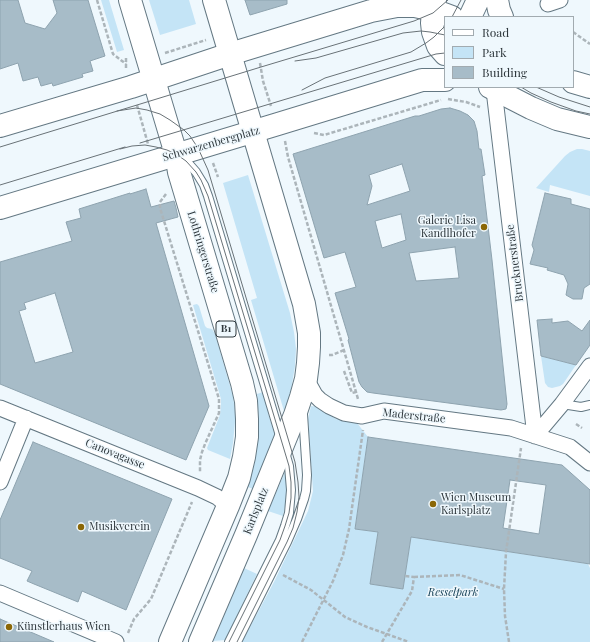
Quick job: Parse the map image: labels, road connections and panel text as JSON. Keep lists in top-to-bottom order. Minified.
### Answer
{"streets":{"main road":["Schwarzenbergplatz","Lothringerstraße","B1","Karlsplatz"],"street":["Brucknerstraße","Maderstraße","Canovagasse"]},"crossings":[["Schwarzenbergplatz","Lothringerstraße"],["Lothringerstraße","B1"],["Lothringerstraße","Canovagasse"],["Brucknerstraße","Maderstraße"],["B1","Canovagasse"],["Maderstraße","Karlsplatz"]],"parks":["Resselpark"],"places":["Galerie Lisa Kandlhofer","Wien Museum Karlsplatz","Musikverein","Künstlerhaus Wien"],"legend":["Road","Park","Building"]}
